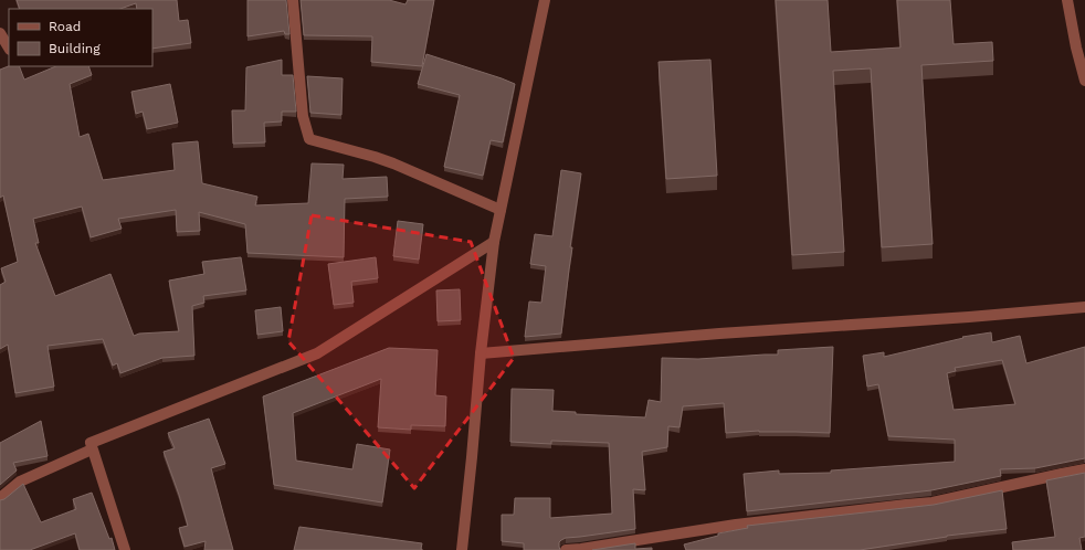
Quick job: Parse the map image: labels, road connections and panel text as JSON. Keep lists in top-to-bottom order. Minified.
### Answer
{"legend":["Road","Building"]}
